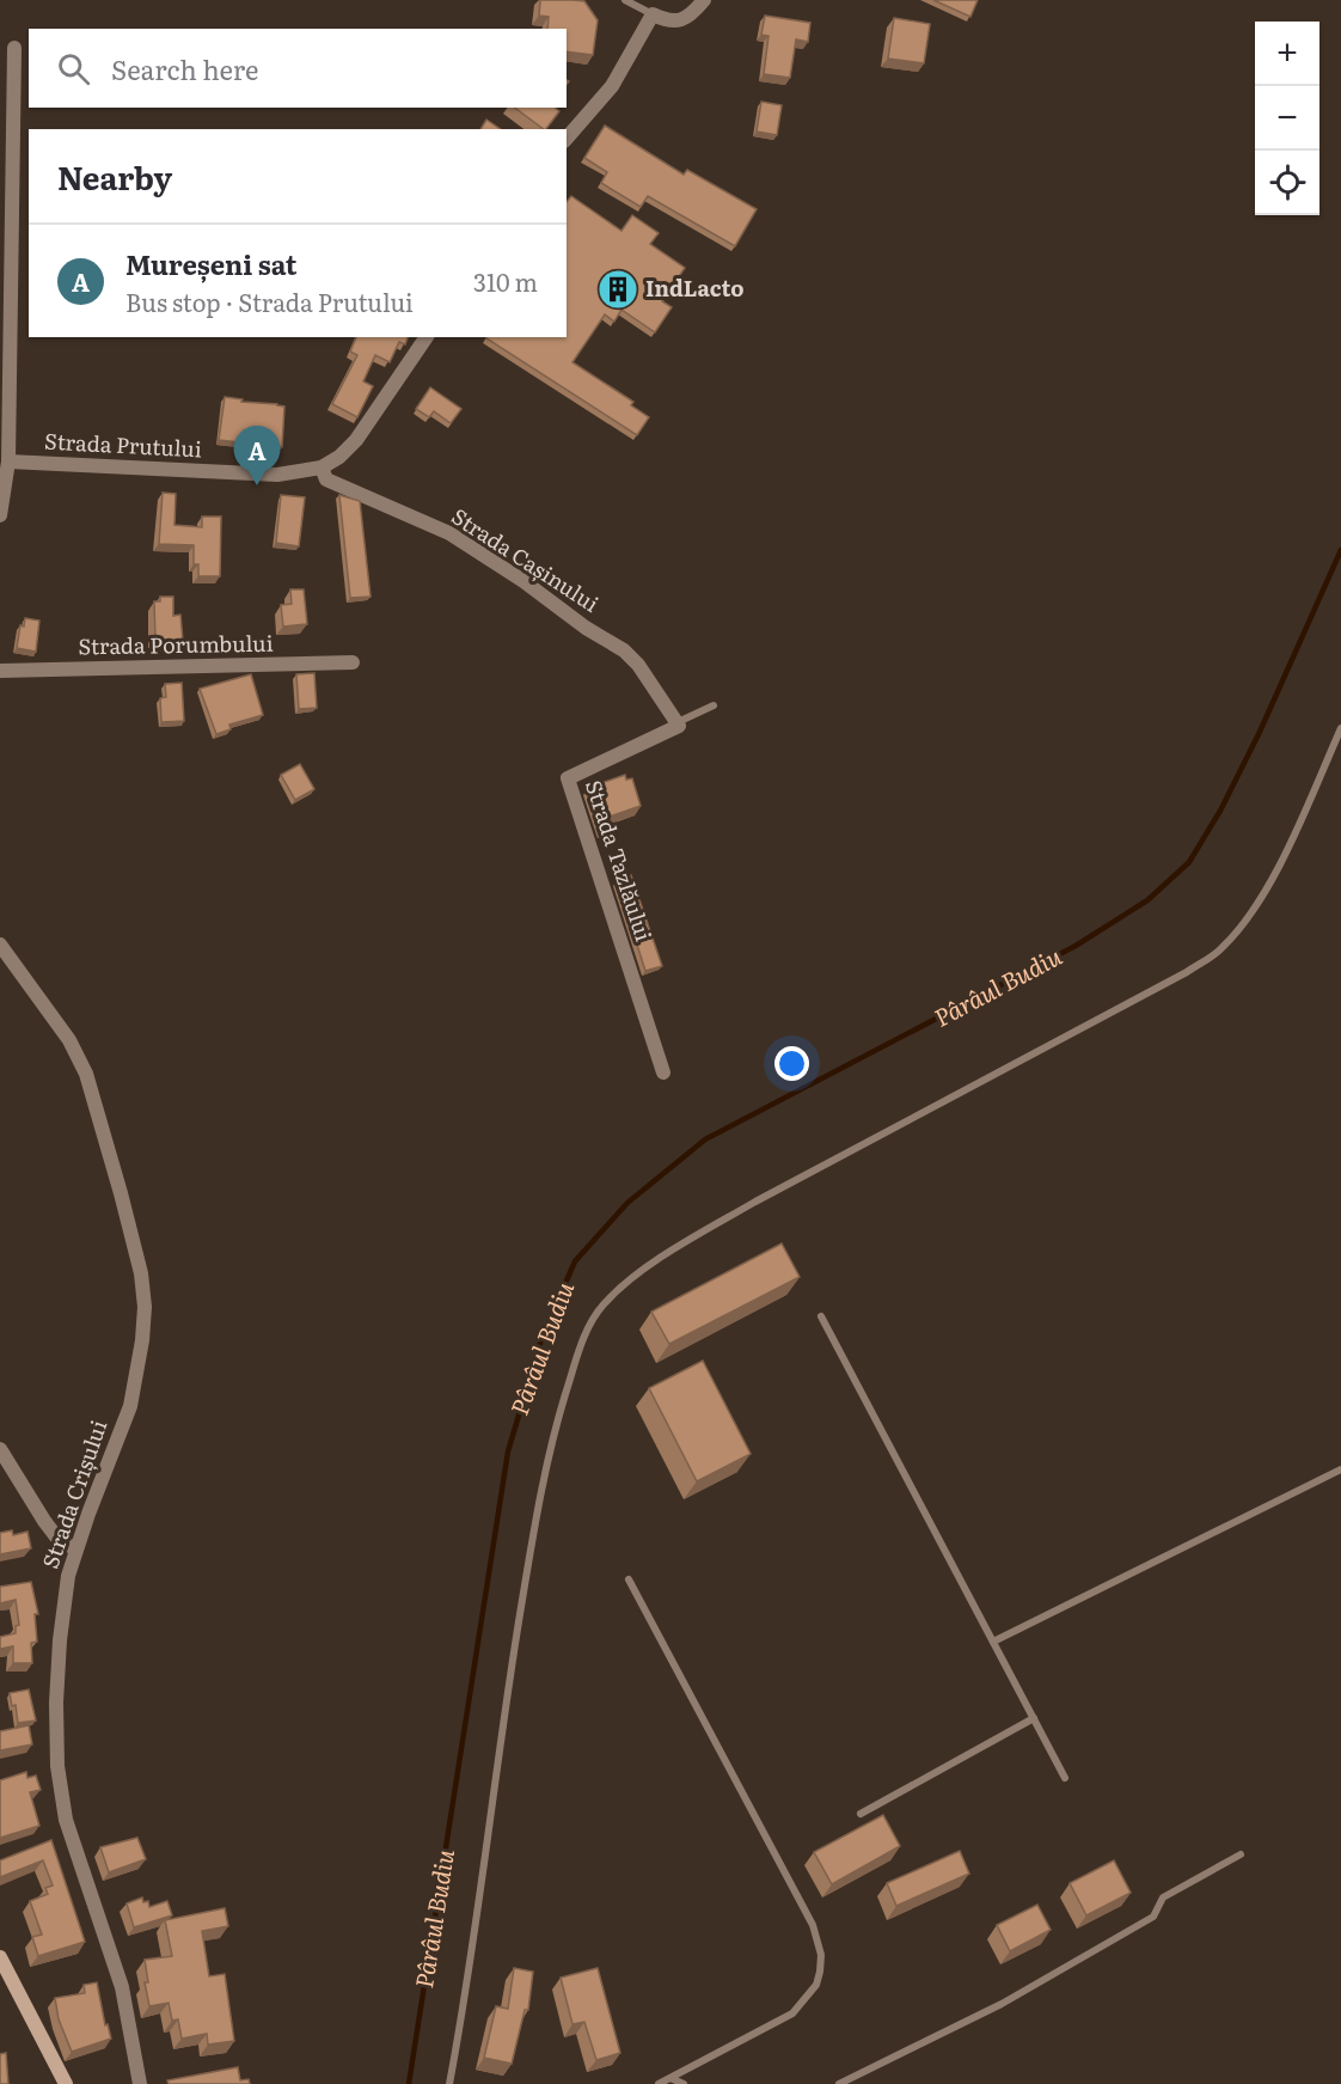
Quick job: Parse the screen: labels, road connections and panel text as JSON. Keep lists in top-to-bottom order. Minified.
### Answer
{"streets":{"street":["Strada Prutului","Strada Cașinului","Strada Porumbului","Strada Tazlăului","Strada Crișului"]},"crossings":[["Strada Prutului","Strada Cașinului"],["Strada Cașinului","Strada Tazlăului"]],"water":["Pârâul Budiu"],"places":{"building":["IndLacto"]},"page":{"map_buttons":["+","−"],"search":"Search here","heading":"Nearby","list":[{"mark":"A","name":"Mureșeni sat","note":"Bus stop · Strada Prutului","value":"310 m"}],"pins":"A"}}
